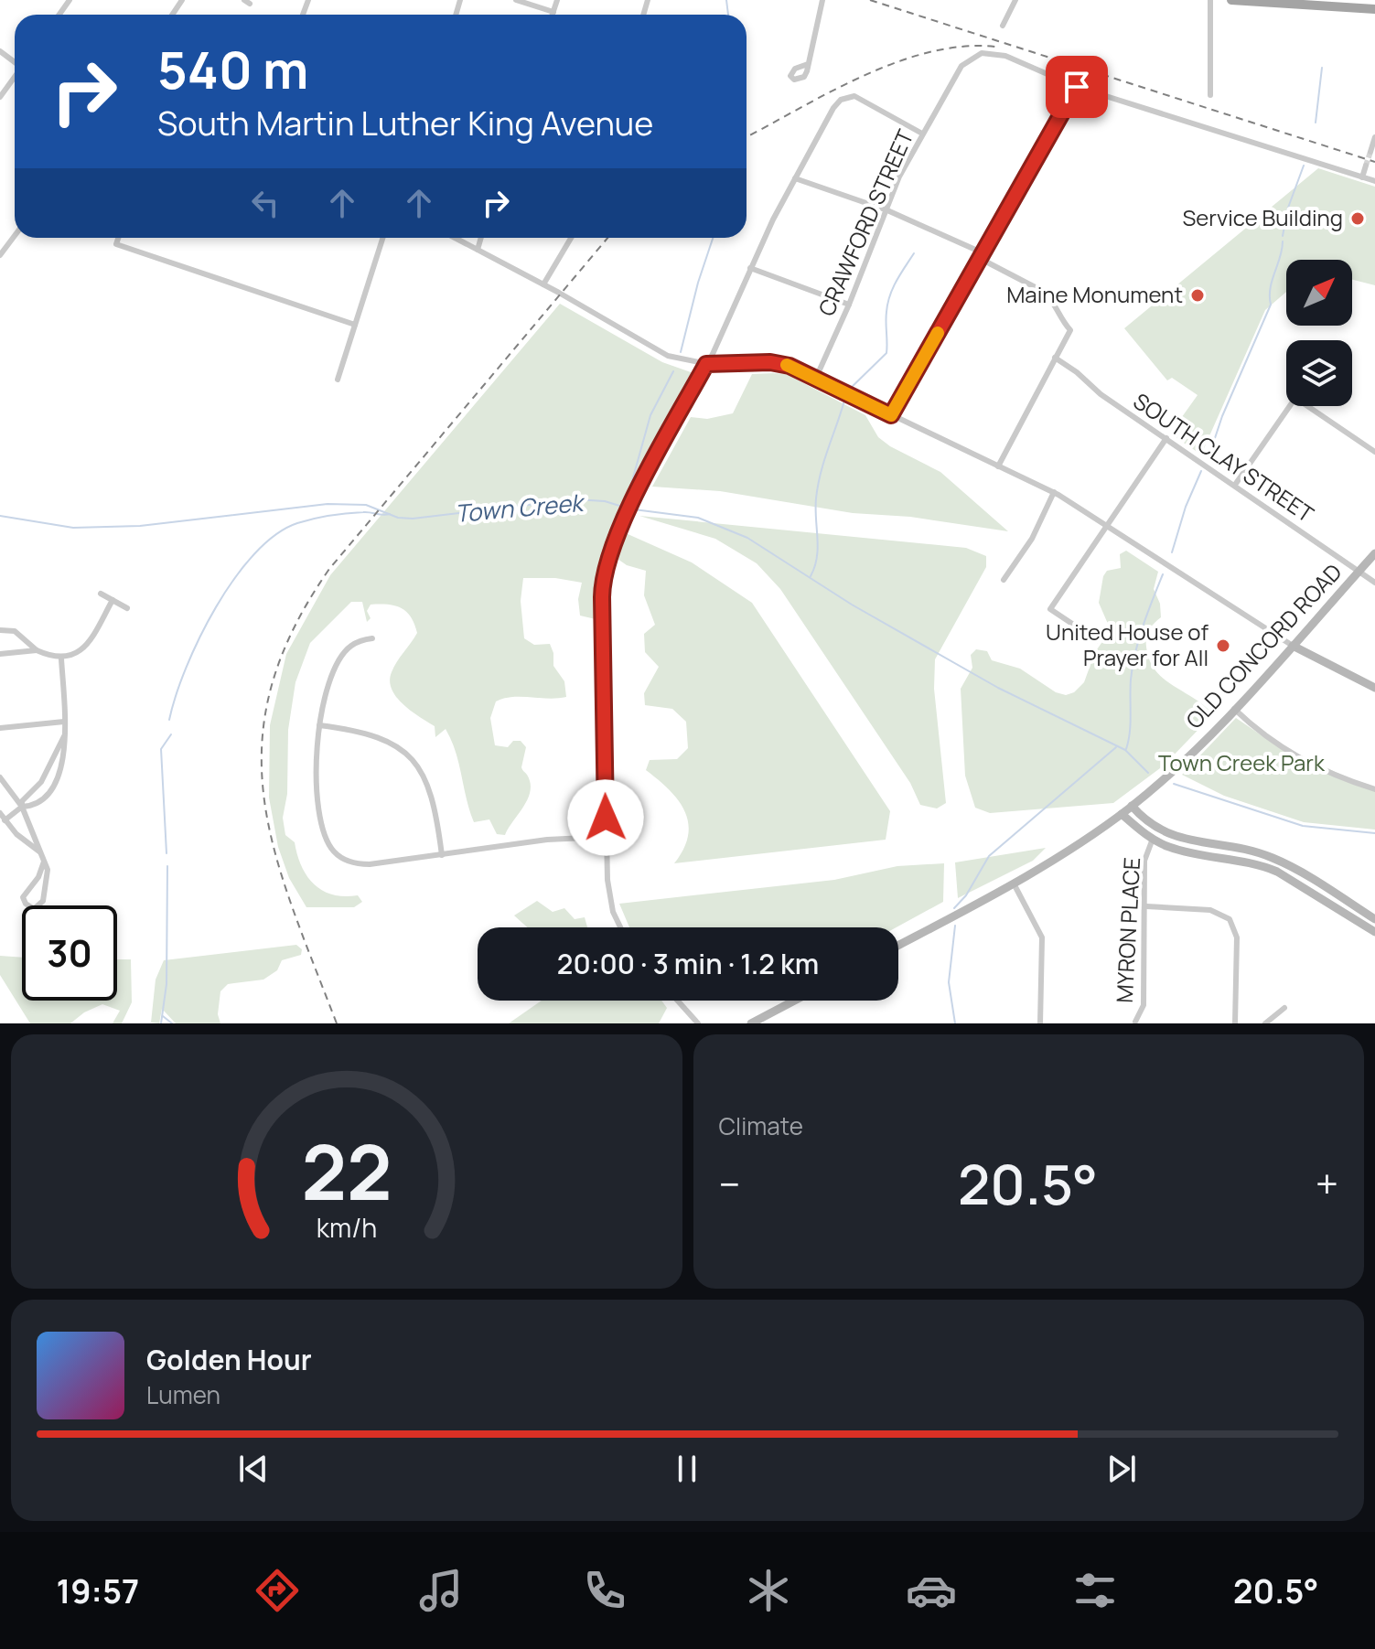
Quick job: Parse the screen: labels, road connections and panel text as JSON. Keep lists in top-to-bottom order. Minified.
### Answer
{"streets":{"street":["CRAWFORD STREET","SOUTH CLAY STREET","OLD CONCORD ROAD","MYRON PLACE"]},"crossings":[["SOUTH CLAY STREET","OLD CONCORD ROAD"]],"water":["Town Creek"],"parks":["Town Creek Park"],"places":["Service Building","Maine Monument","United House of Prayer for All"],"north":"top right","page":{"turn":["540 m","South Martin Luther King Avenue"],"limit":"30","trip":"20:00 · 3 min · 1.2 km","tile":"Climate","heat":["−","20.5°","+"],"song":["Golden Hour","Lumen"],"tabs":["19:57","20.5°"],"gauge":["22","km/h"]}}
